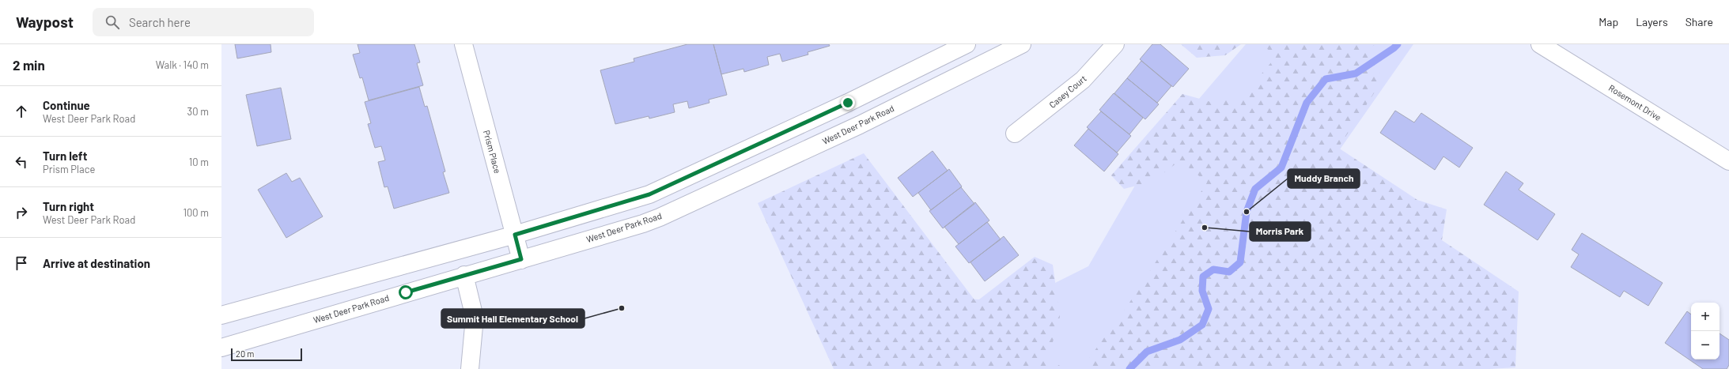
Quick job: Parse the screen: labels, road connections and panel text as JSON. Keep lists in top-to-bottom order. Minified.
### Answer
{"streets":{"street":["Casey Court","Rosemont Drive","West Deer Park Road","Prism Place"]},"crossings":[["West Deer Park Road","Prism Place"]],"places":["Muddy Branch","Morris Park","Summit Hall Elementary School"],"scale_bar":"20 m","page":{"header":"Waypost","search":"Search here","nav":["Map","Layers","Share"],"heading":["2 min","Walk · 140 m"],"list":[["Continue","West Deer Park Road","30 m"],["Turn left","Prism Place","10 m"],["Turn right","West Deer Park Road","100 m"],"Arrive at destination"],"map_buttons":["+","−"],"scale":"20 m"}}
